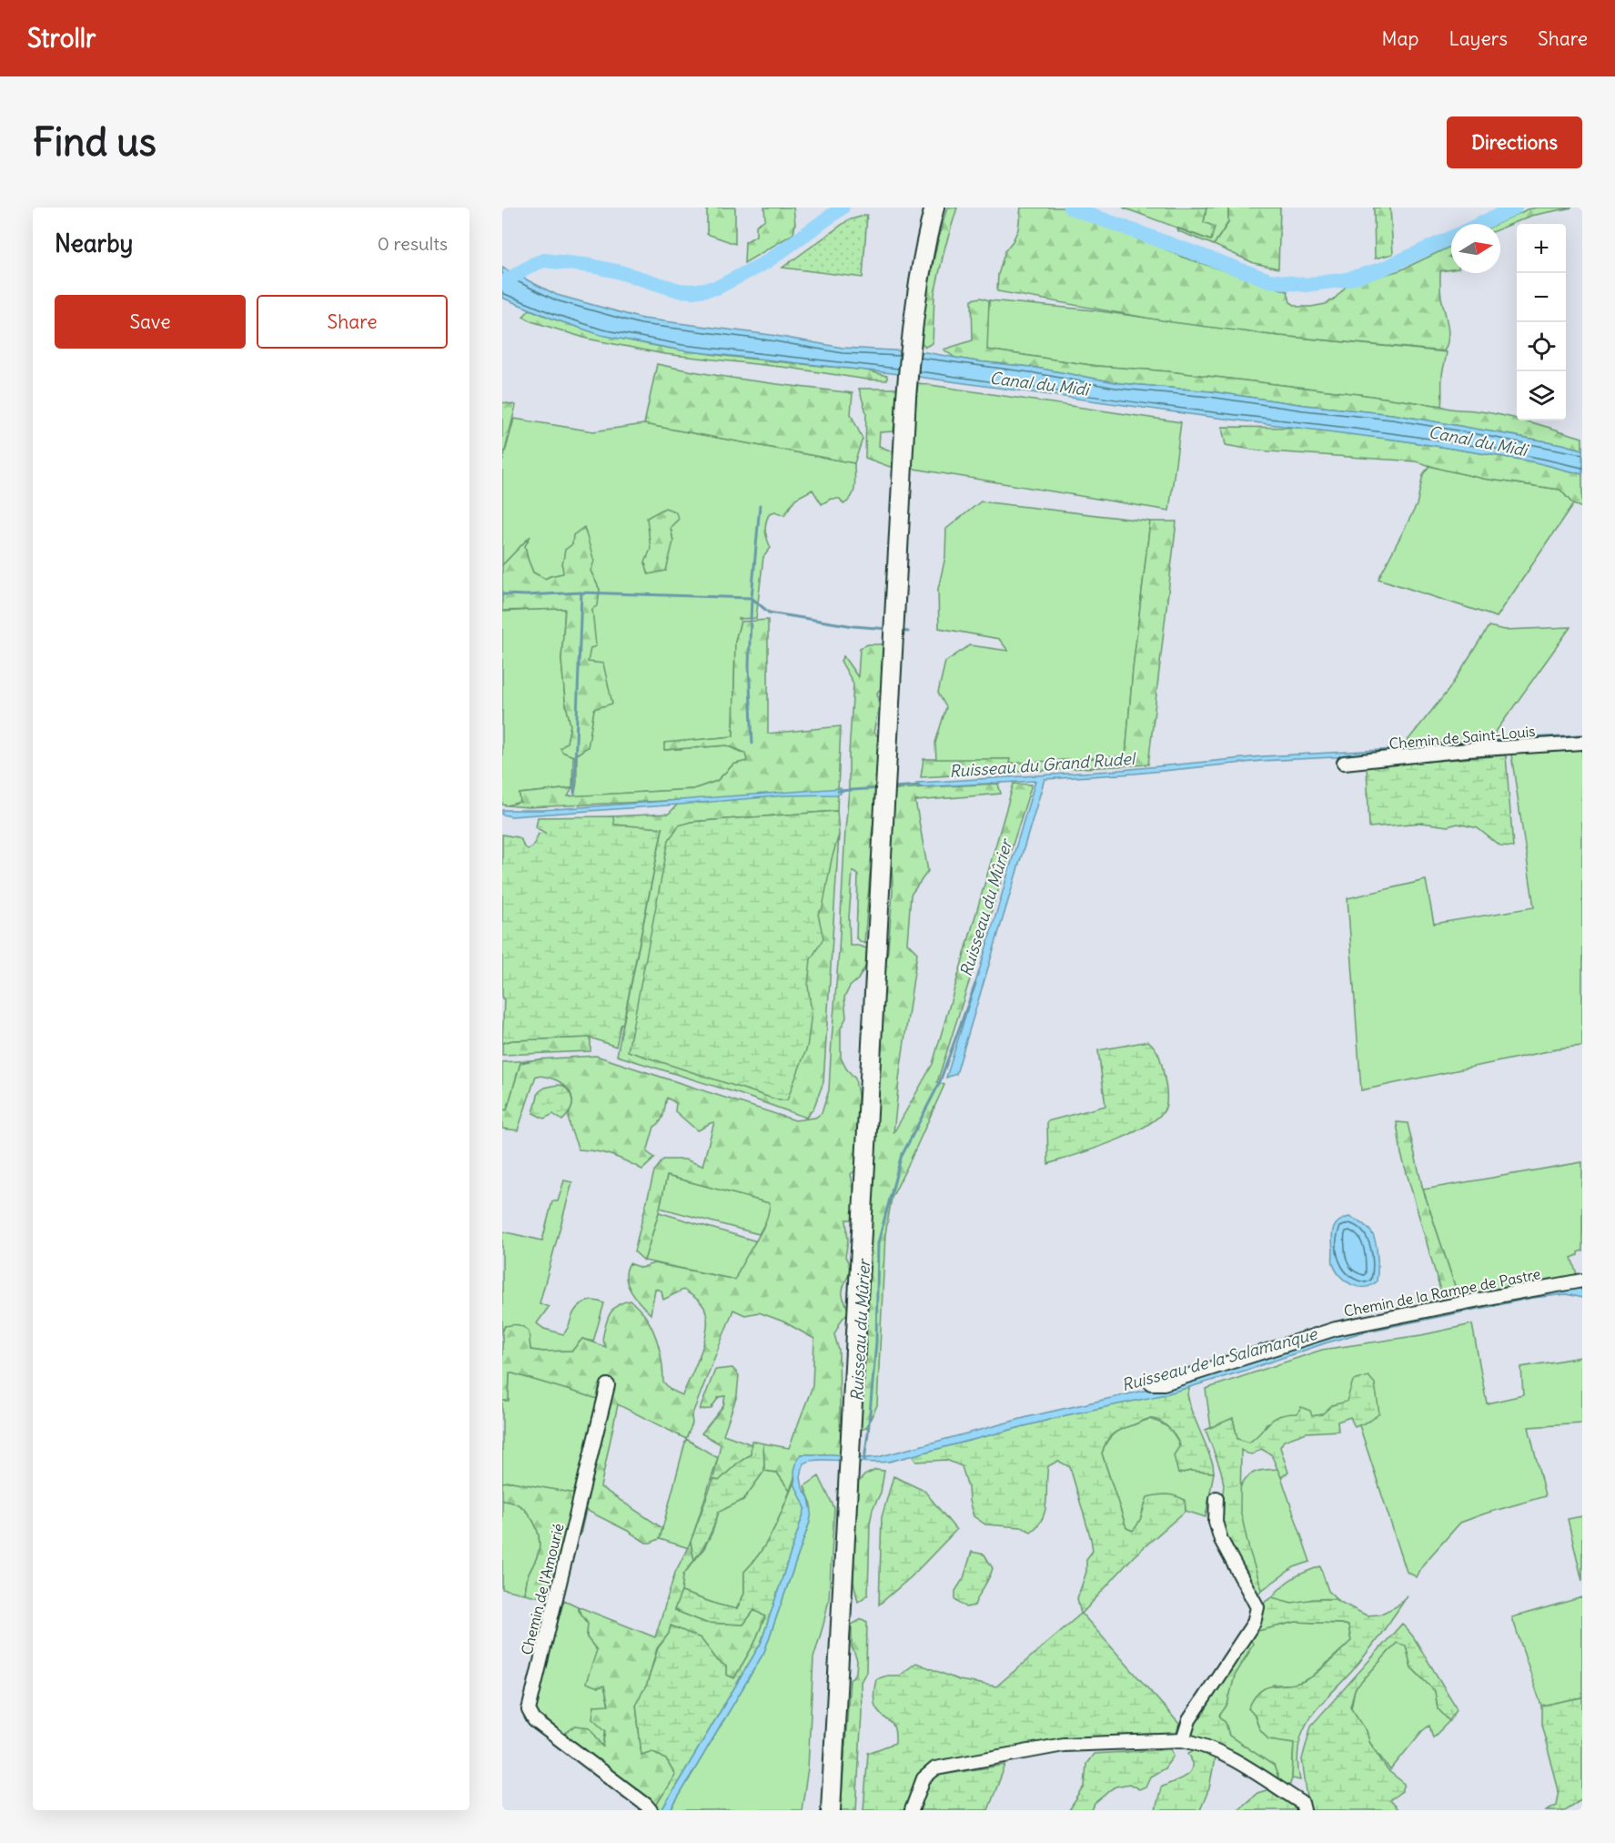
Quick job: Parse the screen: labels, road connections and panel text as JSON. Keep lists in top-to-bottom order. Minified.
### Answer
{"streets":{"street":["Chemin de Saint-Louis","Chemin de la Rampe de Pastre","Chemin de l'Amourié"]},"water":["Canal du Midi","Ruisseau du Grand Rudel","Ruisseau du Mûrier","Ruisseau de la Salamanque"],"north":"right","page":{"header":"Strollr","nav":["Map","Layers","Share"],"buttons":["Directions",["Save","Share"]],"title":"Find us","heading":["Nearby","0 results"],"map_buttons":["+","−"]}}
